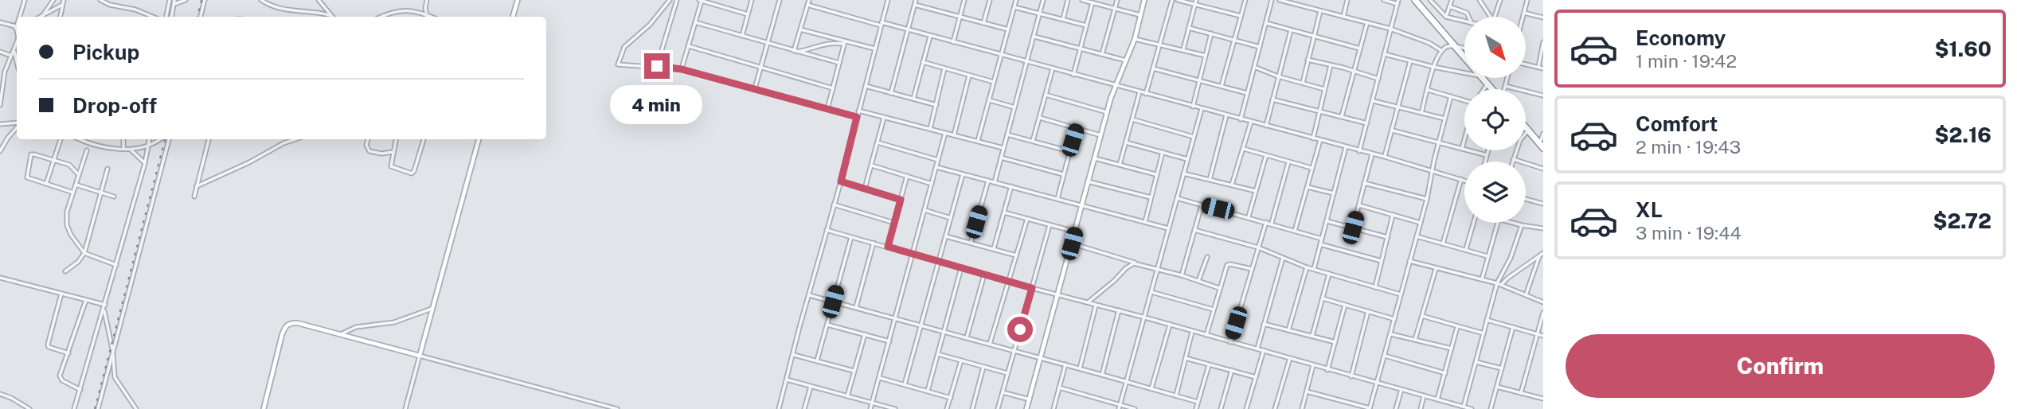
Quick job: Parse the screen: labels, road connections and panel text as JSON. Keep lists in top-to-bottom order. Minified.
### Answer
{"north":"bottom right","page":{"list":[{"name":"Economy","note":"1 min · 19:42","value":"$1.60"},{"name":"Comfort","note":"2 min · 19:43","value":"$2.16"},{"name":"XL","note":"3 min · 19:44","value":"$2.72"}],"banner":["Pickup","Drop-off"],"bubble":"4 min","buttons":"Confirm"}}
